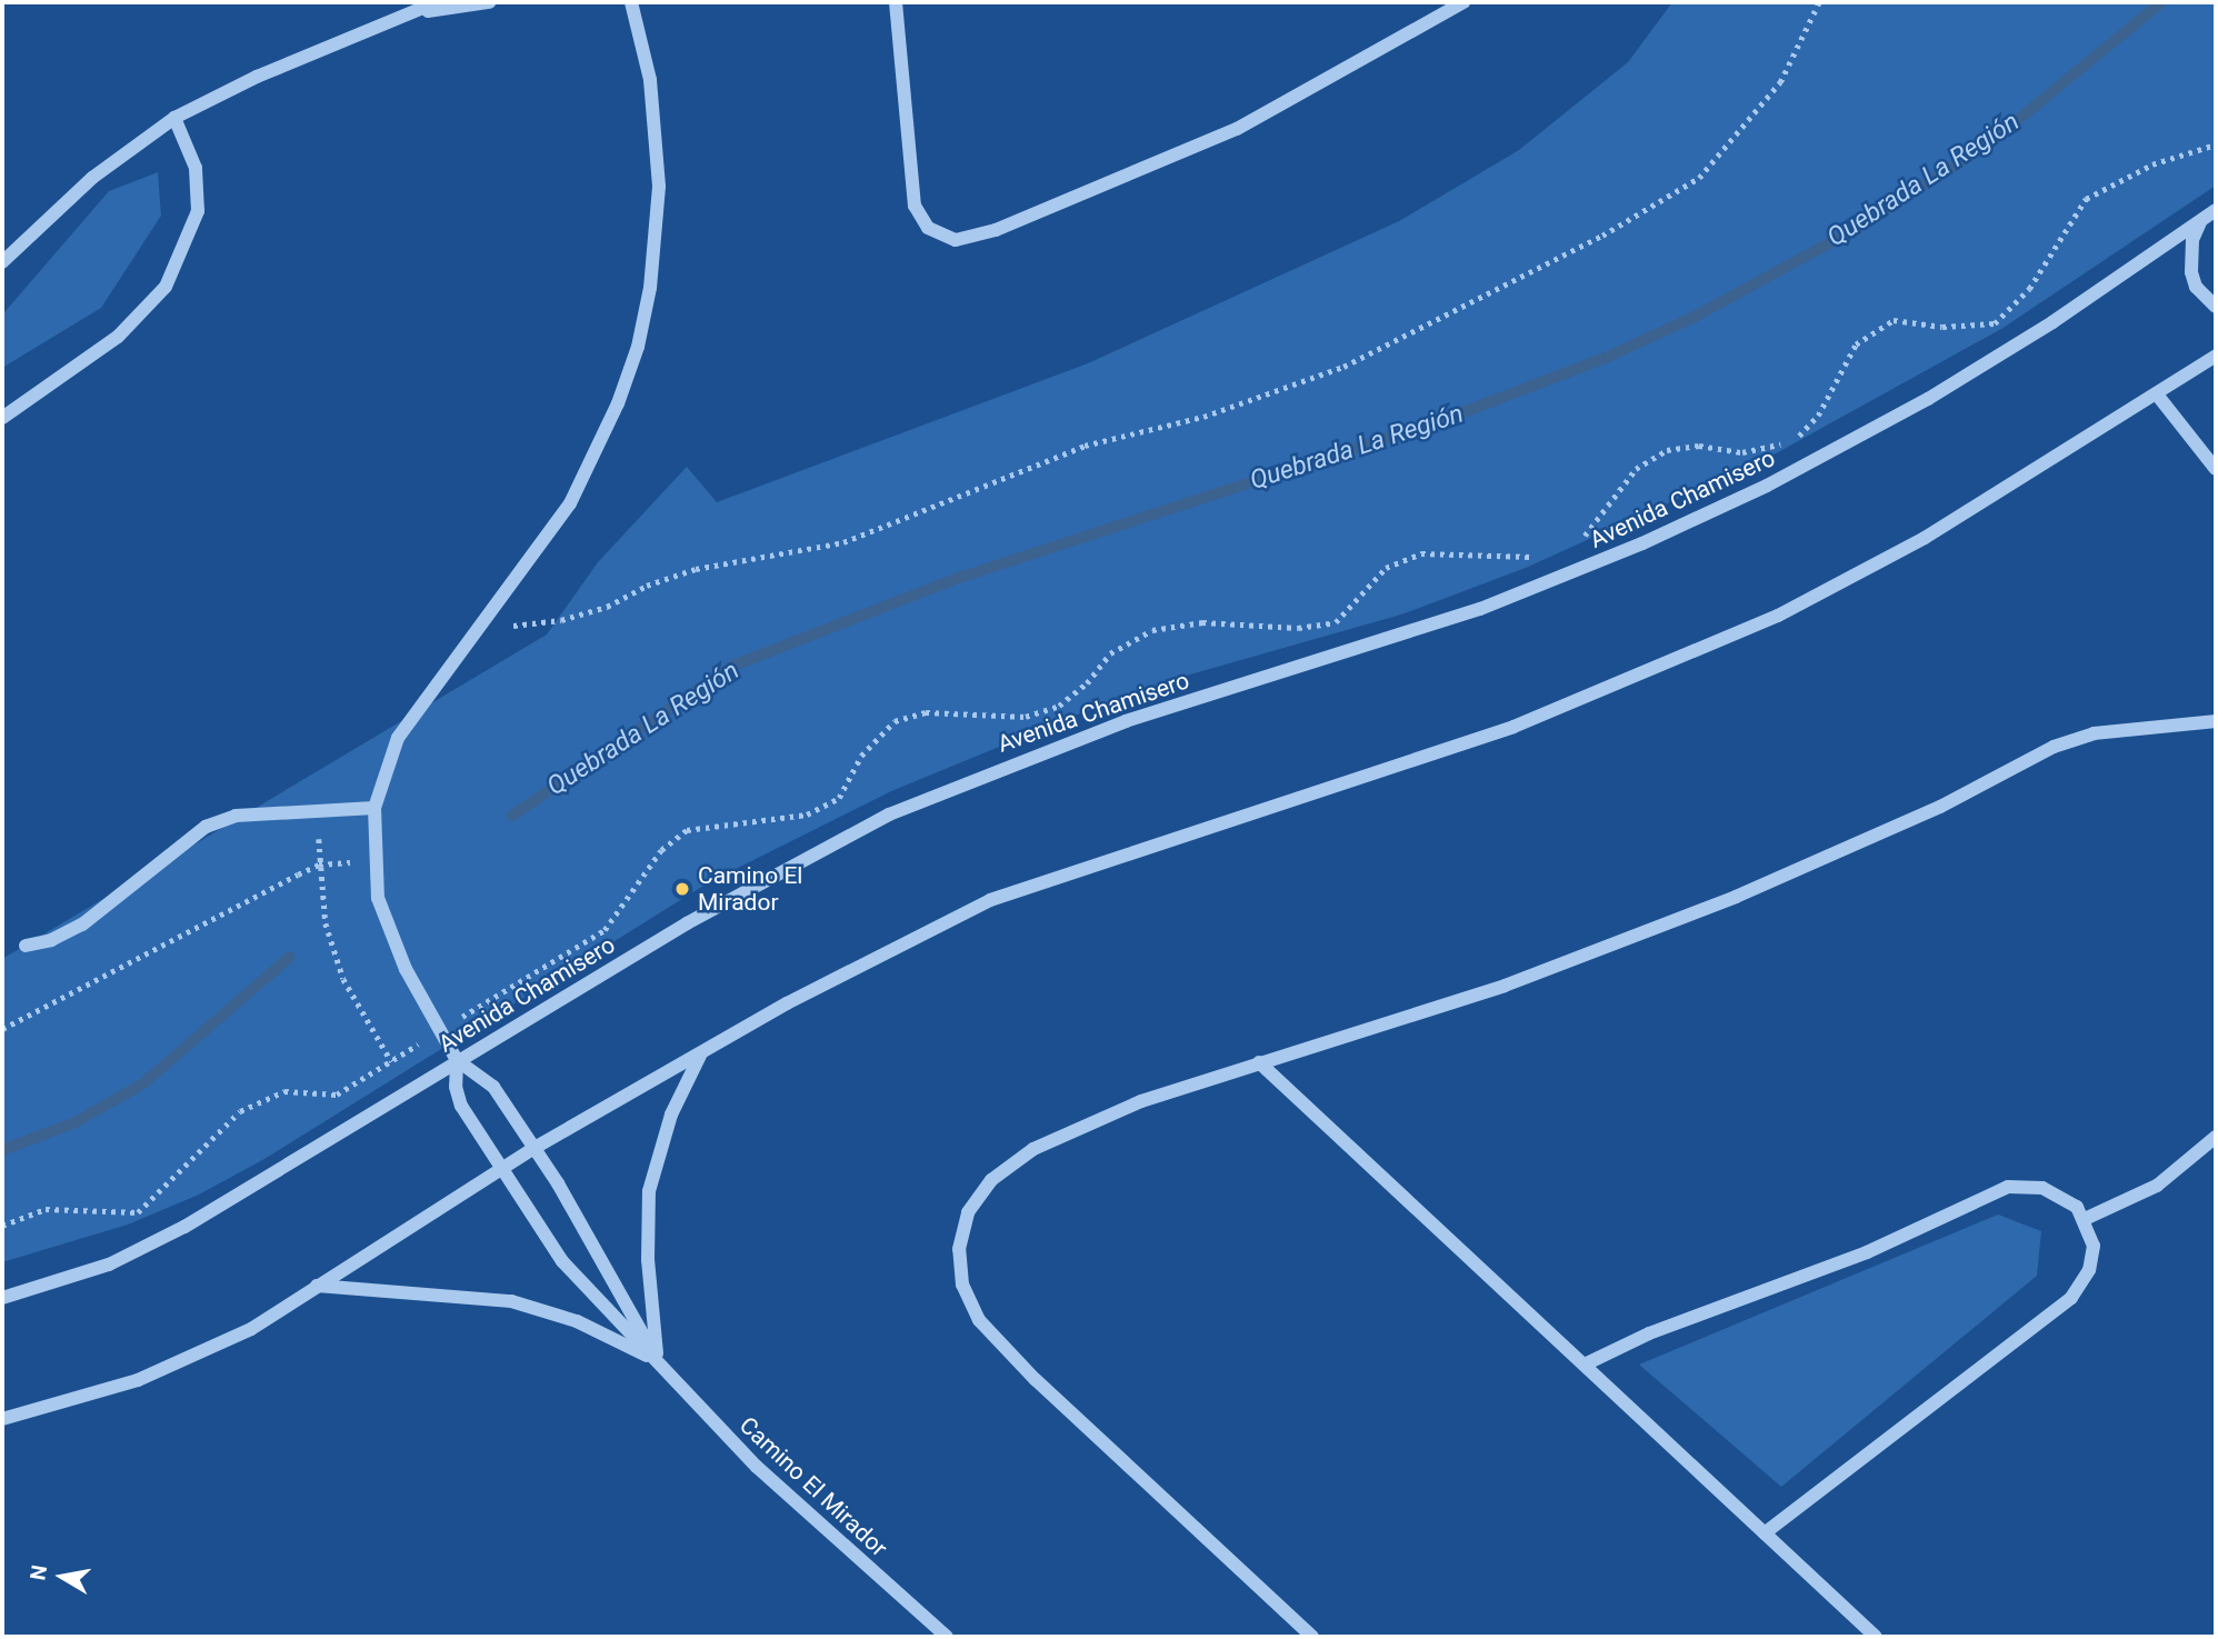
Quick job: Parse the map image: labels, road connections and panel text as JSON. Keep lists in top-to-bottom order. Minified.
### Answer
{"streets":{"street":["Avenida Chamisero","Camino El Mirador"]},"crossings":[["Avenida Chamisero","Camino El Mirador"]],"water":["Quebrada La Región"],"places":["Camino El Mirador"],"north":"left"}
